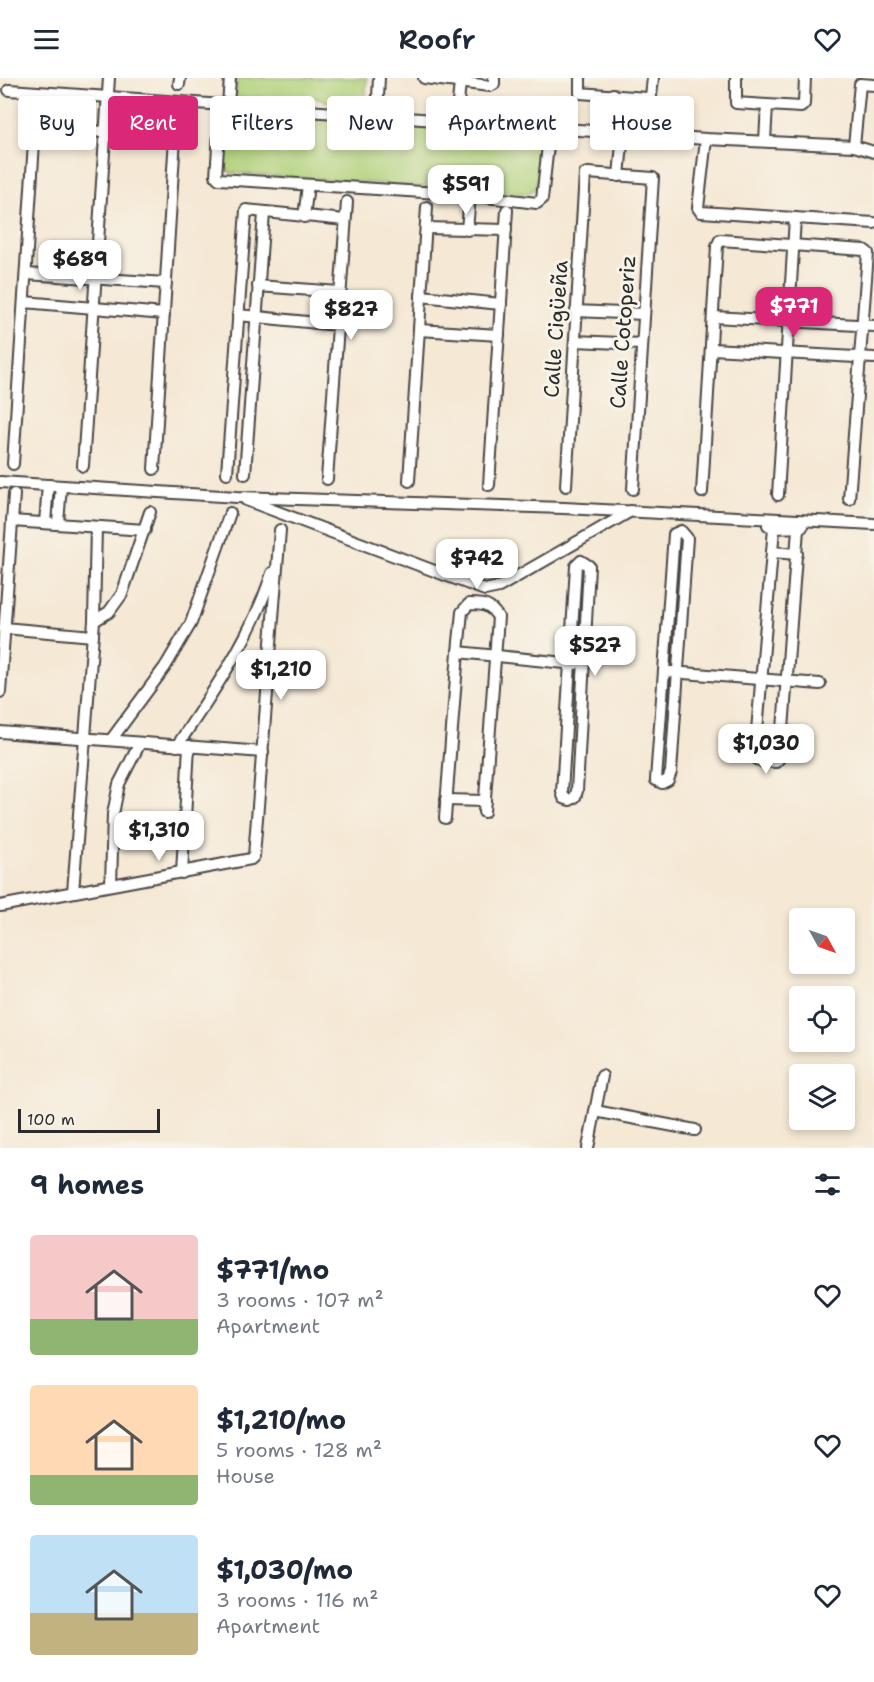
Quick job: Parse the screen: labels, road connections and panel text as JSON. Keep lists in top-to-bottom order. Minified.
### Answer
{"streets":{"street":["Calle Cigüeña","Calle Cotoperiz"]},"crossings":[["Calle Cigüeña","Calle Cotoperiz"]],"scale_bar":"100 m","north":"bottom right","page":{"header":"Roofr","chip":["Buy","Rent","Filters","New","Apartment","House"],"price":["$591","$689","$771","$827","$742","$527","$1,210","$1,030","$1,310"],"scale":"100 m","heading":"9 homes","list":[{"name":"$771/mo","note":"3 rooms · 107 m² · Apartment"},{"name":"$1,210/mo","note":"5 rooms · 128 m² · House"},{"name":"$1,030/mo","note":"3 rooms · 116 m² · Apartment"}]}}
